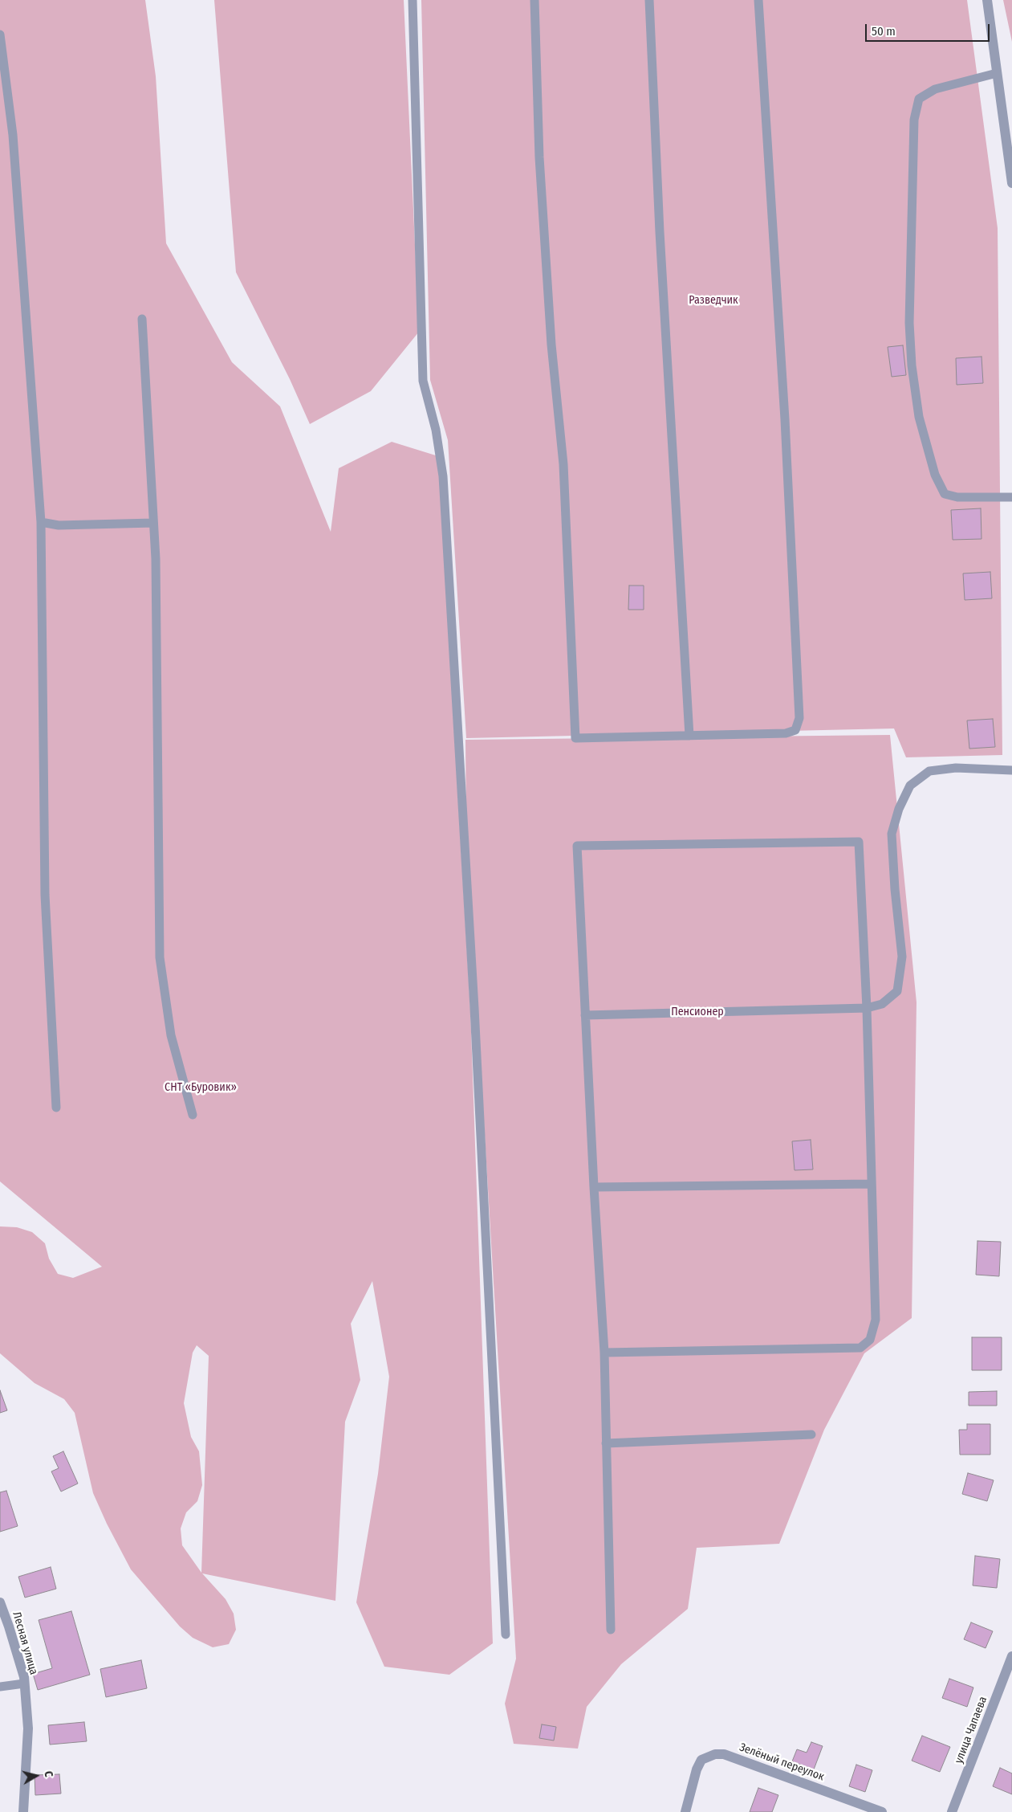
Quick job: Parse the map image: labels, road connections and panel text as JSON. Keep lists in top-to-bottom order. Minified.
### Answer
{"streets":{"street":["Лесная улица","улица Чапаева","Зелёный переулок"]},"parks":["Разведчик","Пенсионер","СНТ «Буровик»"],"scale_bar":"50 m","north":"right"}
